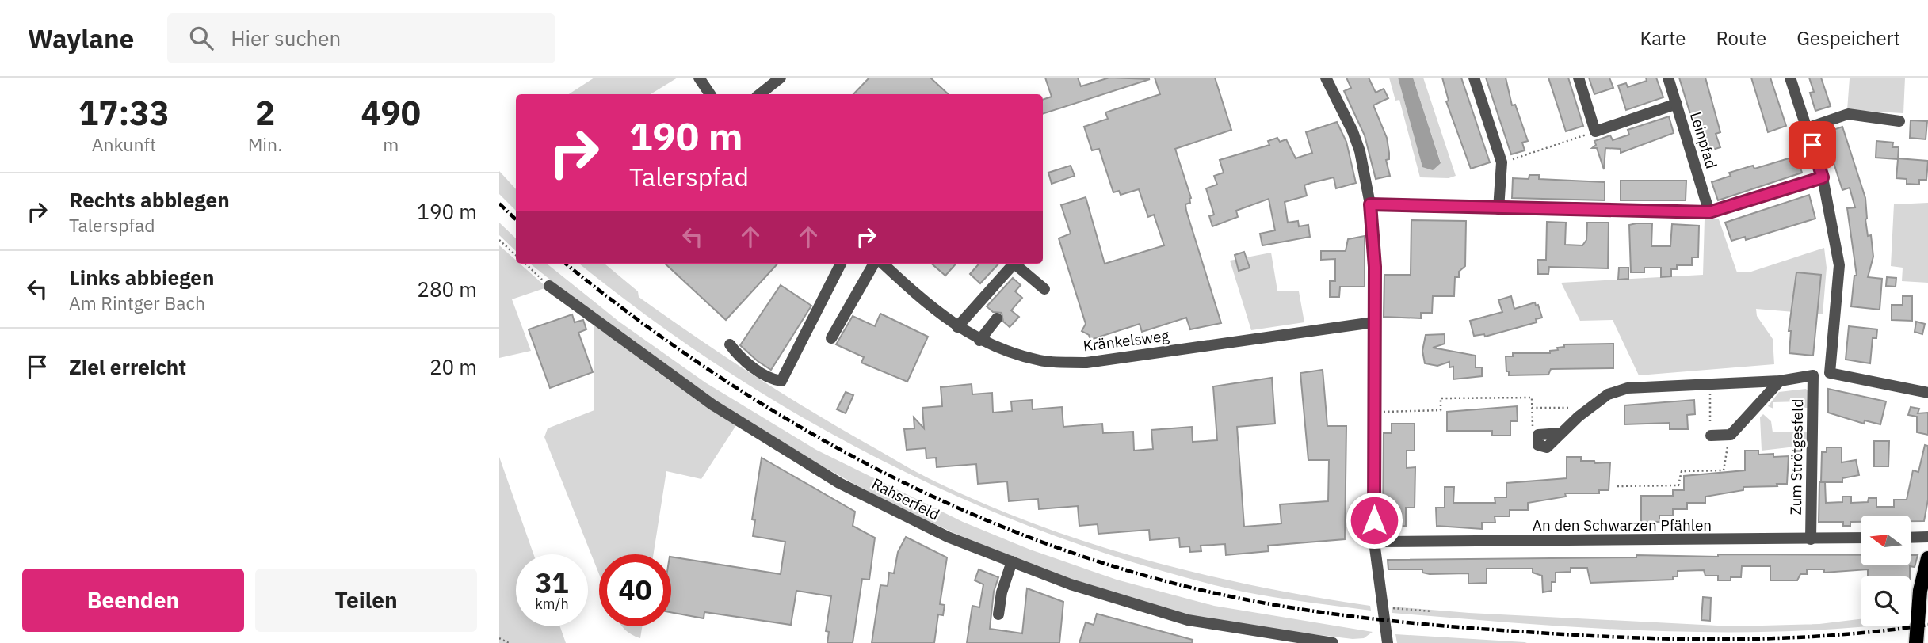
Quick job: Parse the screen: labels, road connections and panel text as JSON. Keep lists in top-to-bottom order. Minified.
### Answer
{"streets":{"street":["Leinpfad","Kränkelsweg","Zum Strötgesfeld","Rahserfeld","An den Schwarzen Pfählen"]},"crossings":[["Zum Strötgesfeld","An den Schwarzen Pfählen"]],"north":"left","page":{"header":"Waylane","search":"Hier suchen","nav":["Karte","Route","Gespeichert"],"eta":["17:33","Ankunft","2","Min.","490","m"],"turn":["190 m","Talerspfad"],"list":[{"name":"Rechts abbiegen","note":"Talerspfad","value":"190 m"},{"name":"Links abbiegen","note":"Am Rintger Bach","value":"280 m"},{"name":"Ziel erreicht","value":"20 m"}],"speed":"31 km/h","limit":"40","buttons":["Beenden","Teilen"]}}
